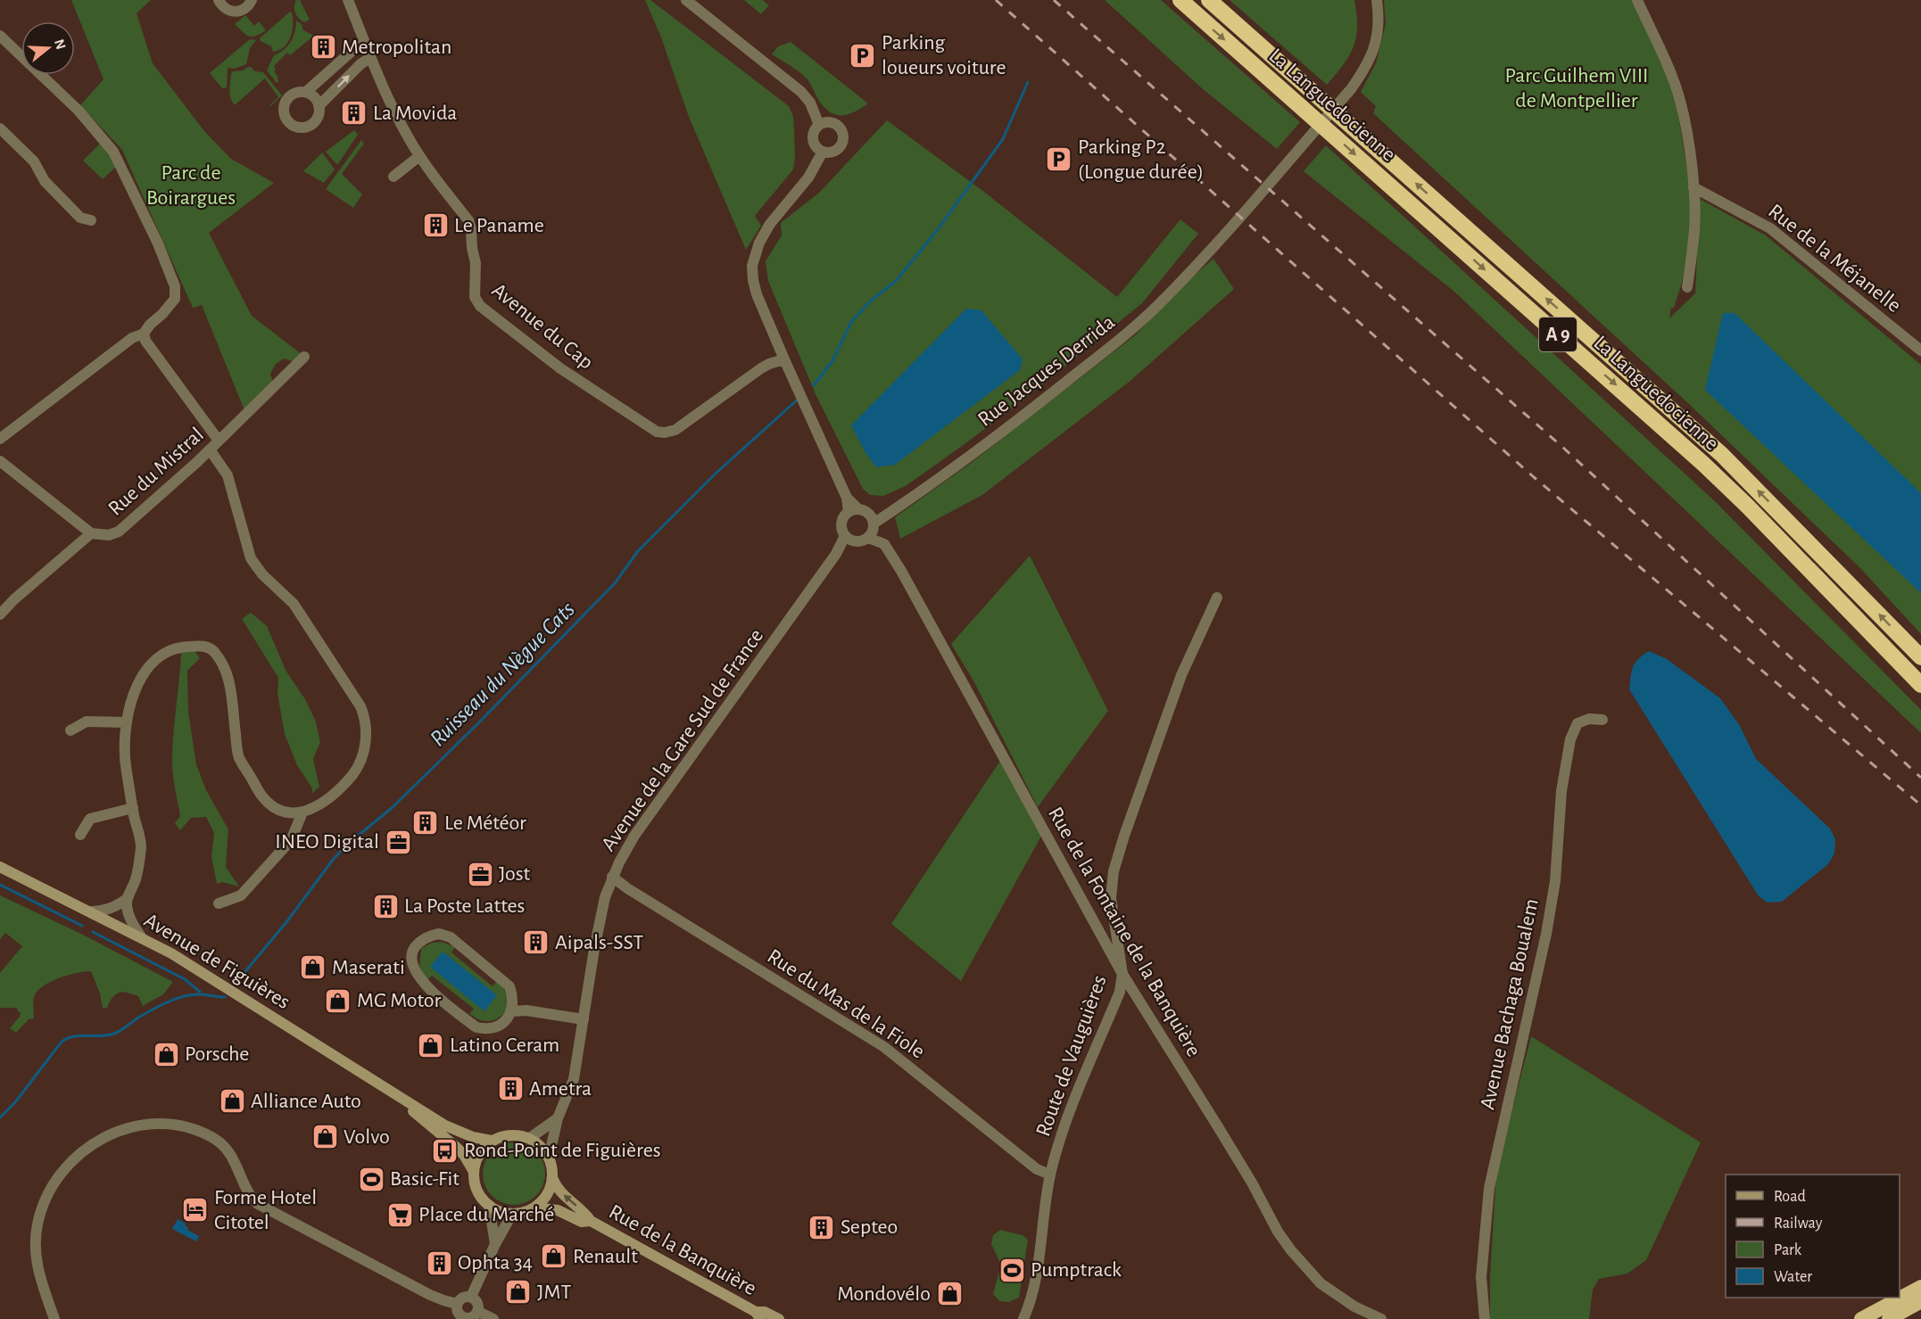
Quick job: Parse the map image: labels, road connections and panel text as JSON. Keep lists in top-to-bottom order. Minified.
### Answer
{"streets":{"highway":["La Languedocienne","A 9"],"main road":["Avenue de Figuières","Rue de la Banquière"],"street":["Rue de la Méjanelle","Avenue du Cap","Rue Jacques Derrida","Rue du Mistral","Avenue de la Gare Sud de France","Rue de la Fontaine de la Banquière","Rue du Mas de la Fiole","Avenue Bachaga Boualem","Route de Vauguières"]},"crossings":[["Rue Jacques Derrida","Avenue de la Gare Sud de France"],["Rue Jacques Derrida","Rue de la Fontaine de la Banquière"],["Avenue de la Gare Sud de France","Rue de la Fontaine de la Banquière"],["Avenue de la Gare Sud de France","Avenue de Figuières"],["Avenue de la Gare Sud de France","Rue du Mas de la Fiole"],["Avenue de la Gare Sud de France","Rue de la Banquière"],["Rue de la Fontaine de la Banquière","Route de Vauguières"],["Avenue de Figuières","Rue de la Banquière"],["Rue du Mas de la Fiole","Route de Vauguières"]],"water":["Ruisseau du Nègue Cats"],"parks":["Parc Guilhem VIII de Montpellier","Parc de Boirargues"],"places":{"building":["Metropolitan","La Movida","Le Paname","Le Météor","La Poste Lattes","Aipals-SST","Ametra","Septeo","Ophta 34"],"parking":["Parking loueurs voiture","Parking P2 (Longue durée)"],"office":["INEO Digital","Jost"],"shop":["Maserati","MG Motor","Latino Ceram","Porsche","Alliance Auto","Volvo","Renault","JMT","Mondovélo"],"bus stop":["Rond-Point de Figuières"],"sports":["Basic-Fit","Pumptrack"],"hotel":["Forme Hotel Citotel"],"supermarket":["Place du Marché"]},"legend":["Road","Railway","Park","Water"],"north":"right"}
